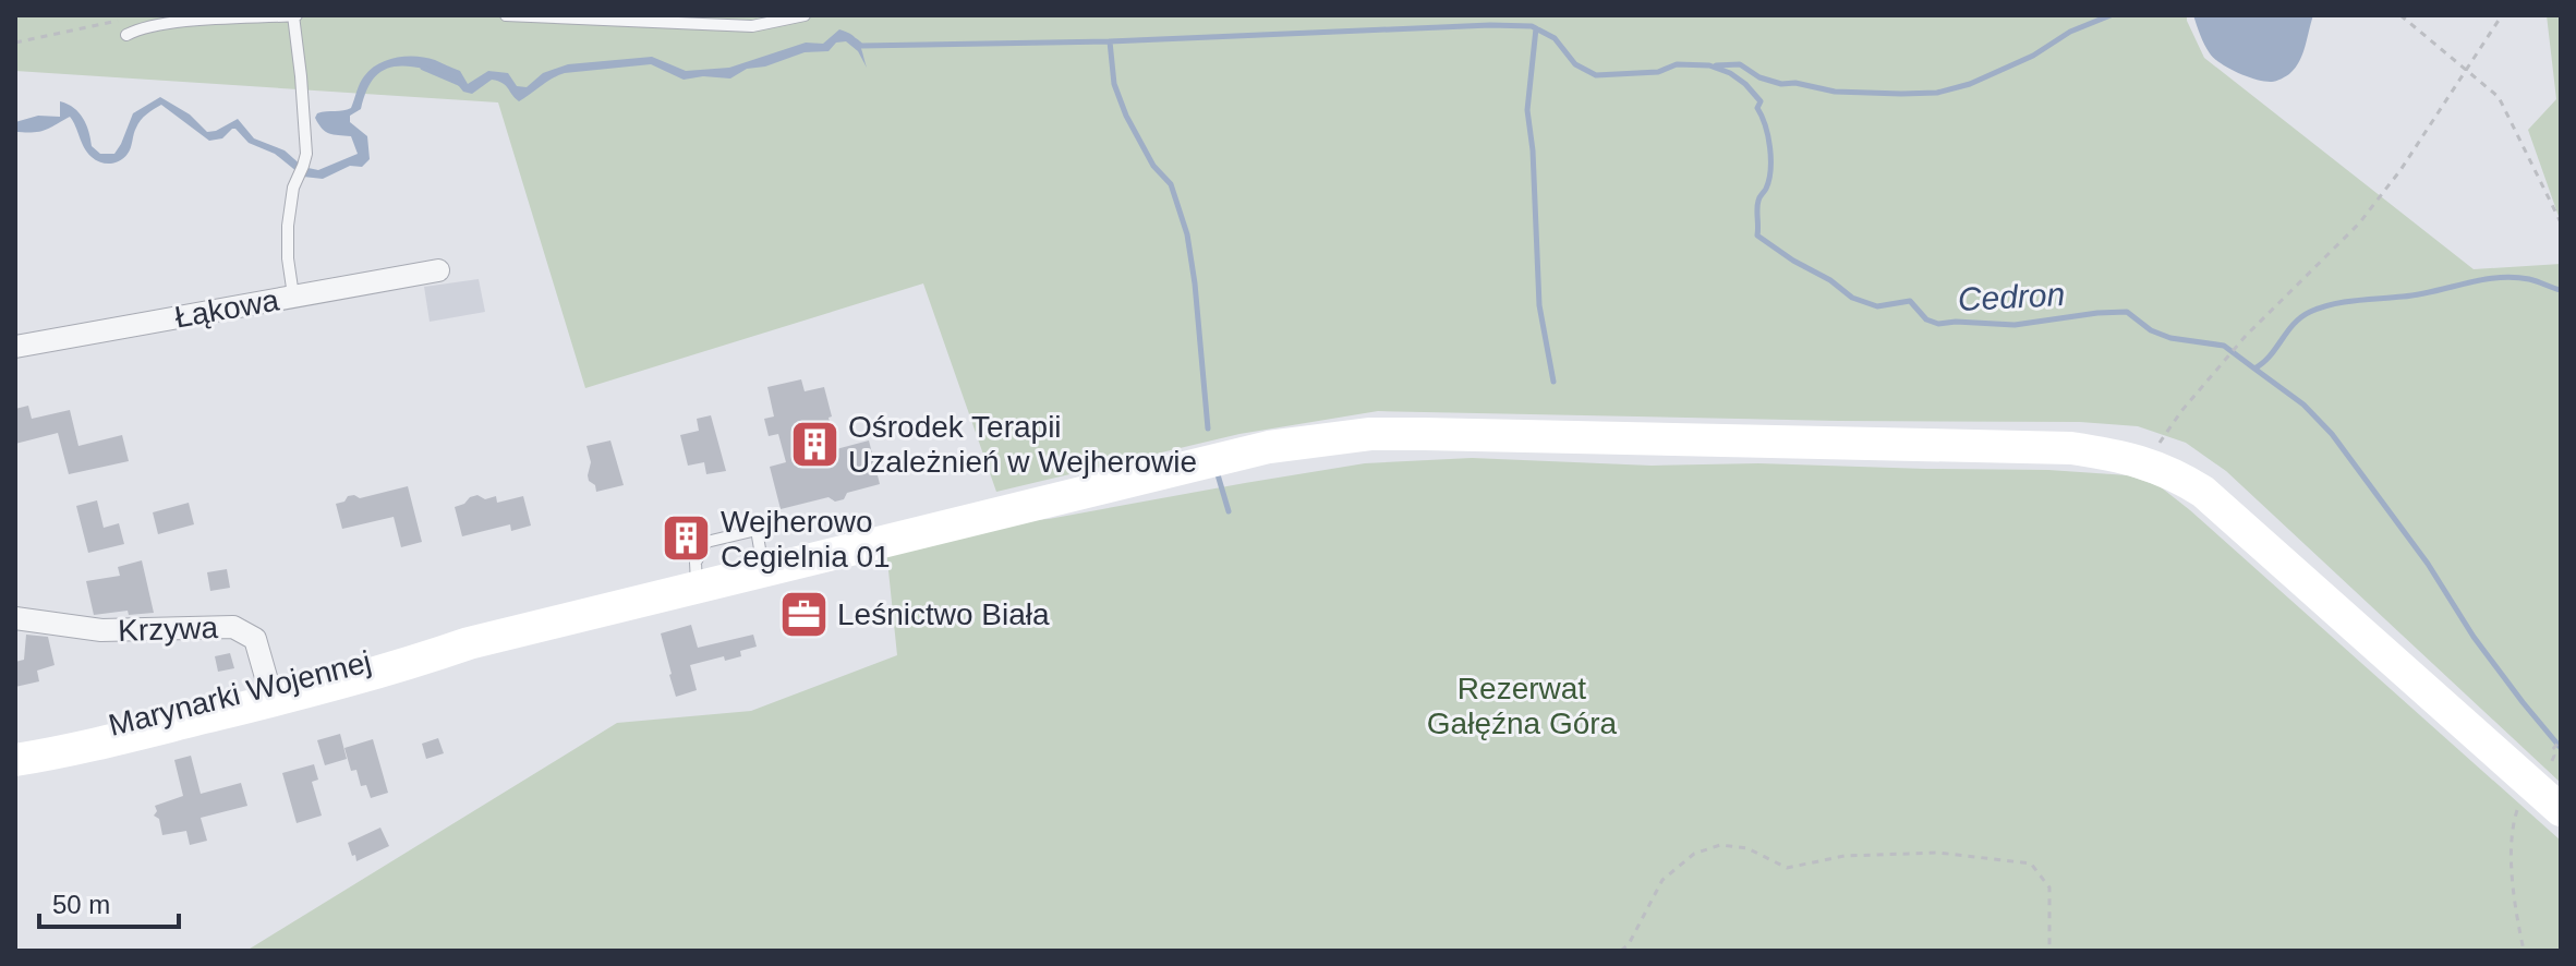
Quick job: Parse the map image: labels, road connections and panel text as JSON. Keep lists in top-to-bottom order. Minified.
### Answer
{"streets":{"main road":["Marynarki Wojennej"],"street":["Łąkowa","Krzywa"]},"crossings":[["Krzywa","Marynarki Wojennej"]],"water":["Cedron"],"parks":["Rezerwat Gałęźna Góra"],"places":{"building":["Ośrodek Terapii Uzależnień w Wejherowie","Wejherowo Cegielnia 01"],"office":["Leśnictwo Biała"]},"scale_bar":"50 m"}
